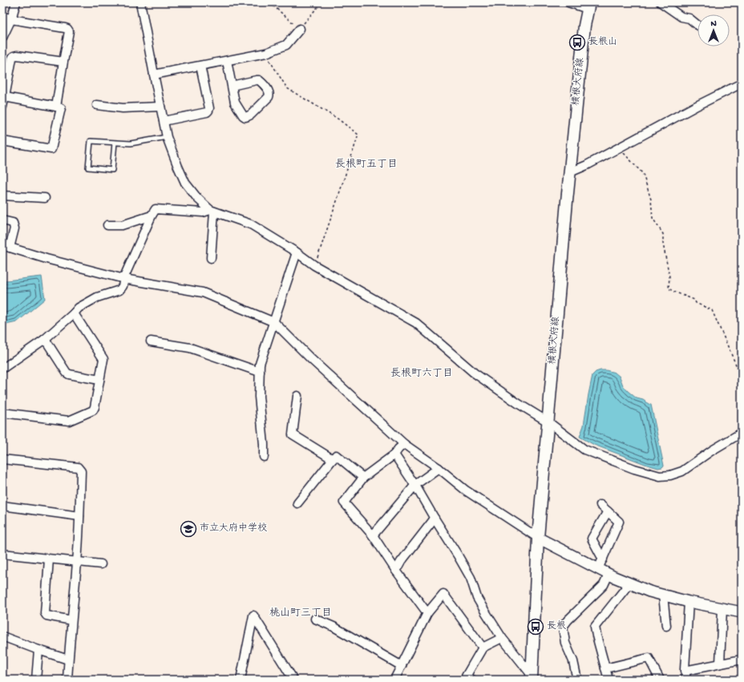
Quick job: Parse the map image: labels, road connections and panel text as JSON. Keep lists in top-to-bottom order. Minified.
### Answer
{"streets":{"main road":["横根大府線"]},"districts":["長根町五丁目","長根町六丁目","桃山町三丁目"],"places":{"bus stop":["長根山","長根"],"school or university":["市立大府中学校"]},"north":"top"}
